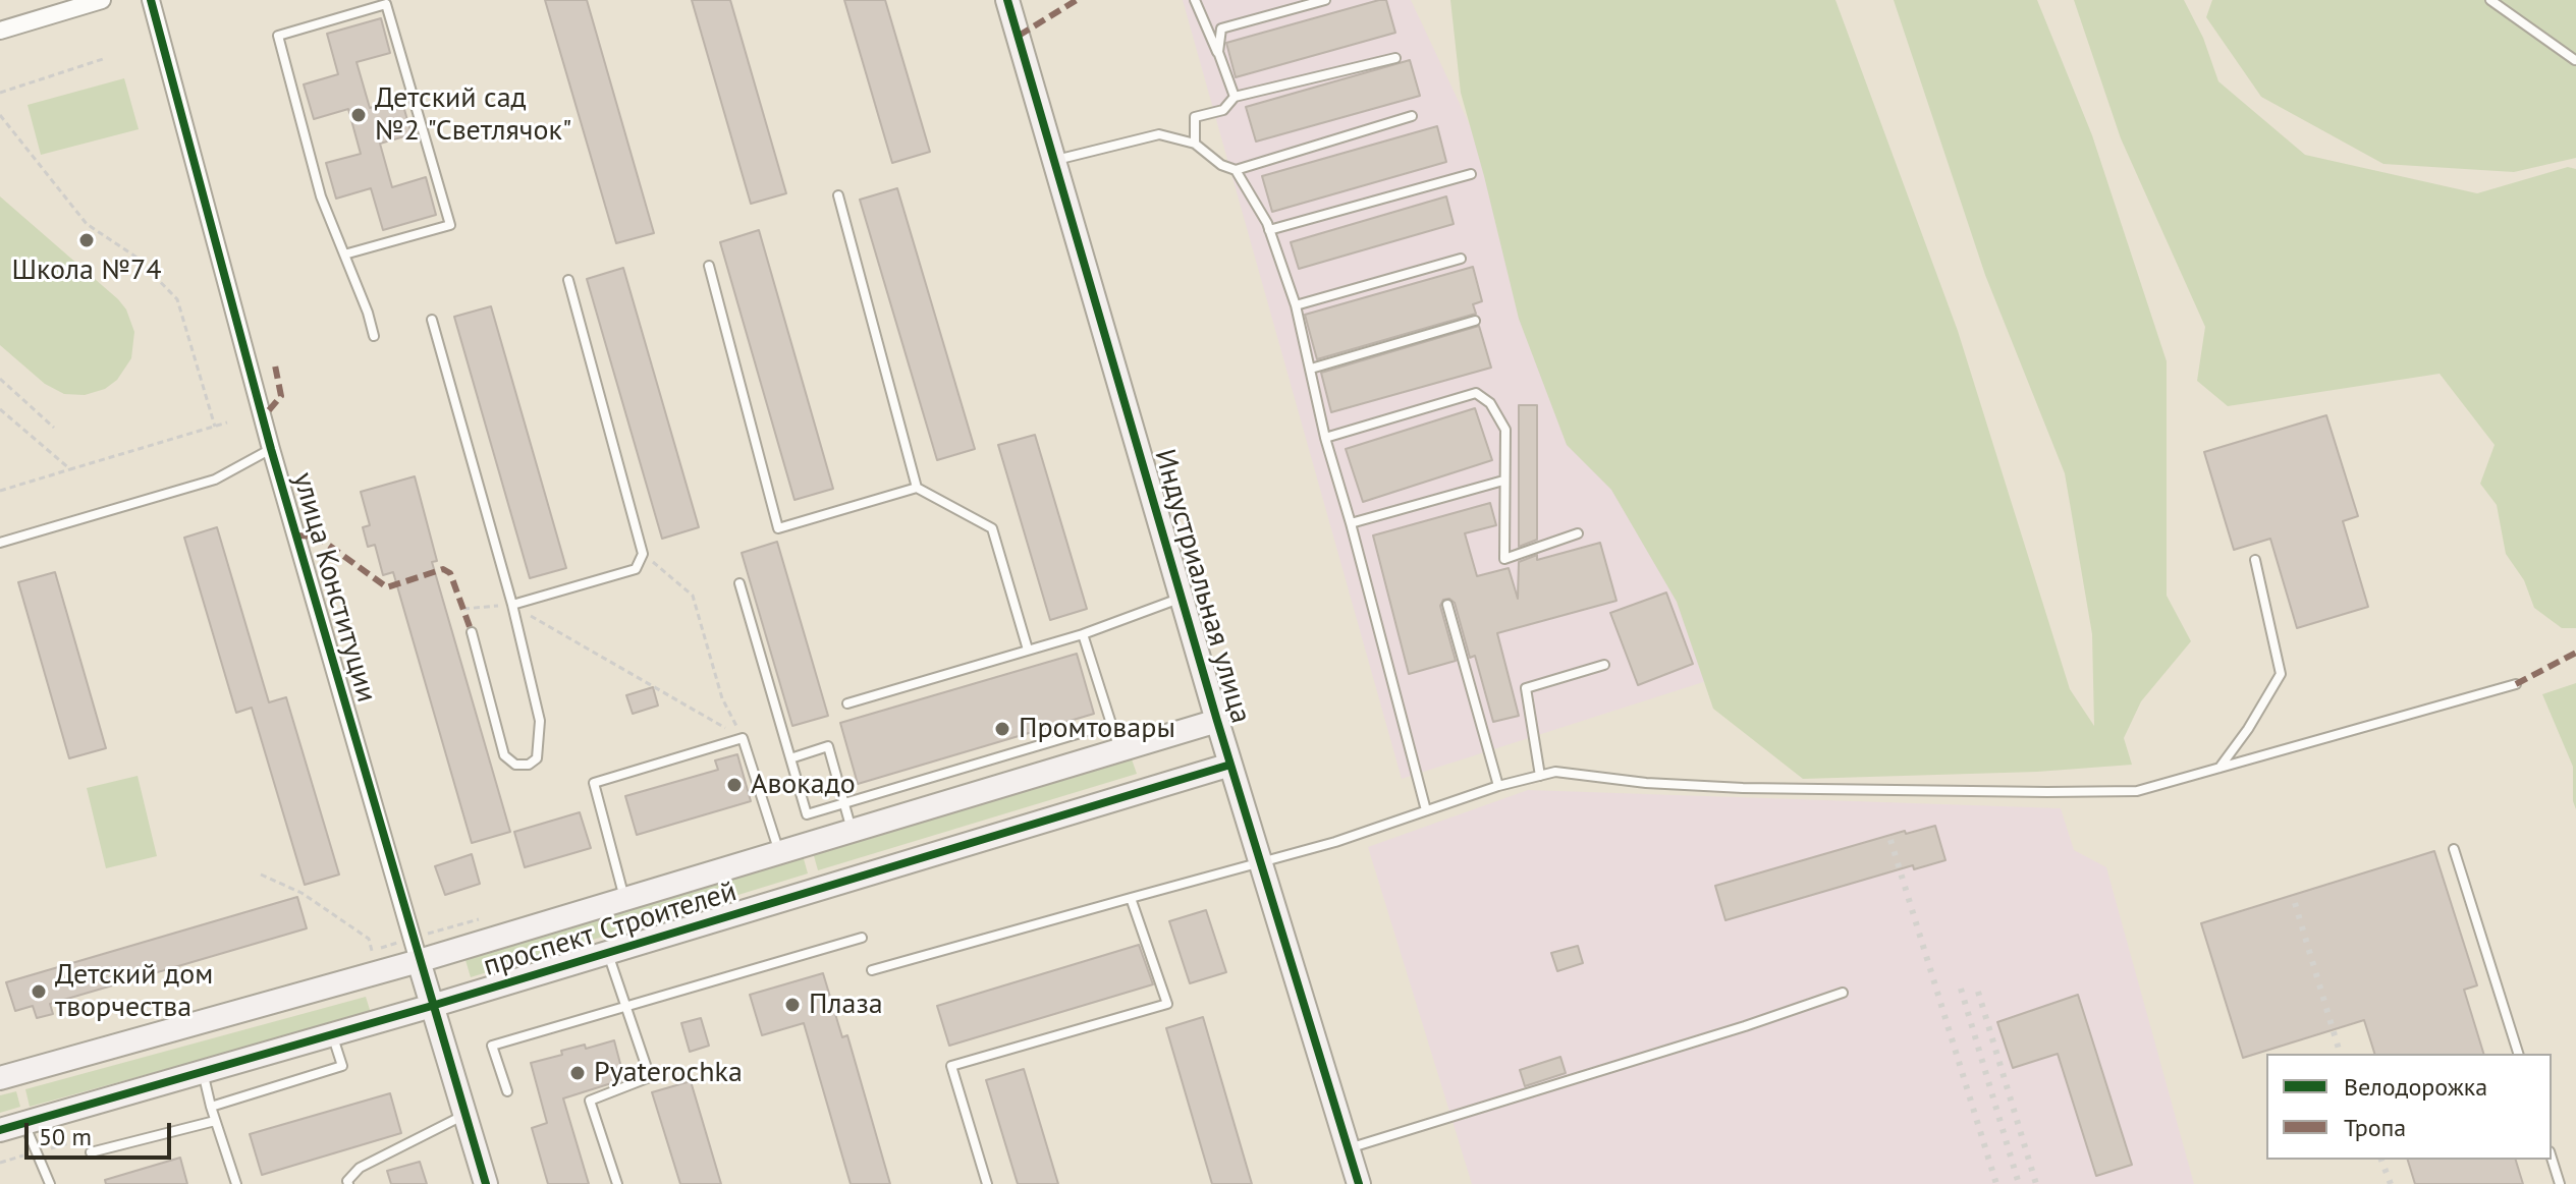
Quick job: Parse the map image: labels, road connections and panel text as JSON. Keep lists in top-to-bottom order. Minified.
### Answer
{"streets":{"street":["Индустриальная улица","улица Конституции","проспект Строителей"]},"crossings":[["Индустриальная улица","проспект Строителей"],["улица Конституции","проспект Строителей"]],"places":["Детский сад №2 \"Светлячок\"","Школа №74","Промтовары","Авокадо","Детский дом творчества","Плаза","Pyaterochka"],"legend":["Велодорожка","Тропа"],"scale_bar":"50 m"}
